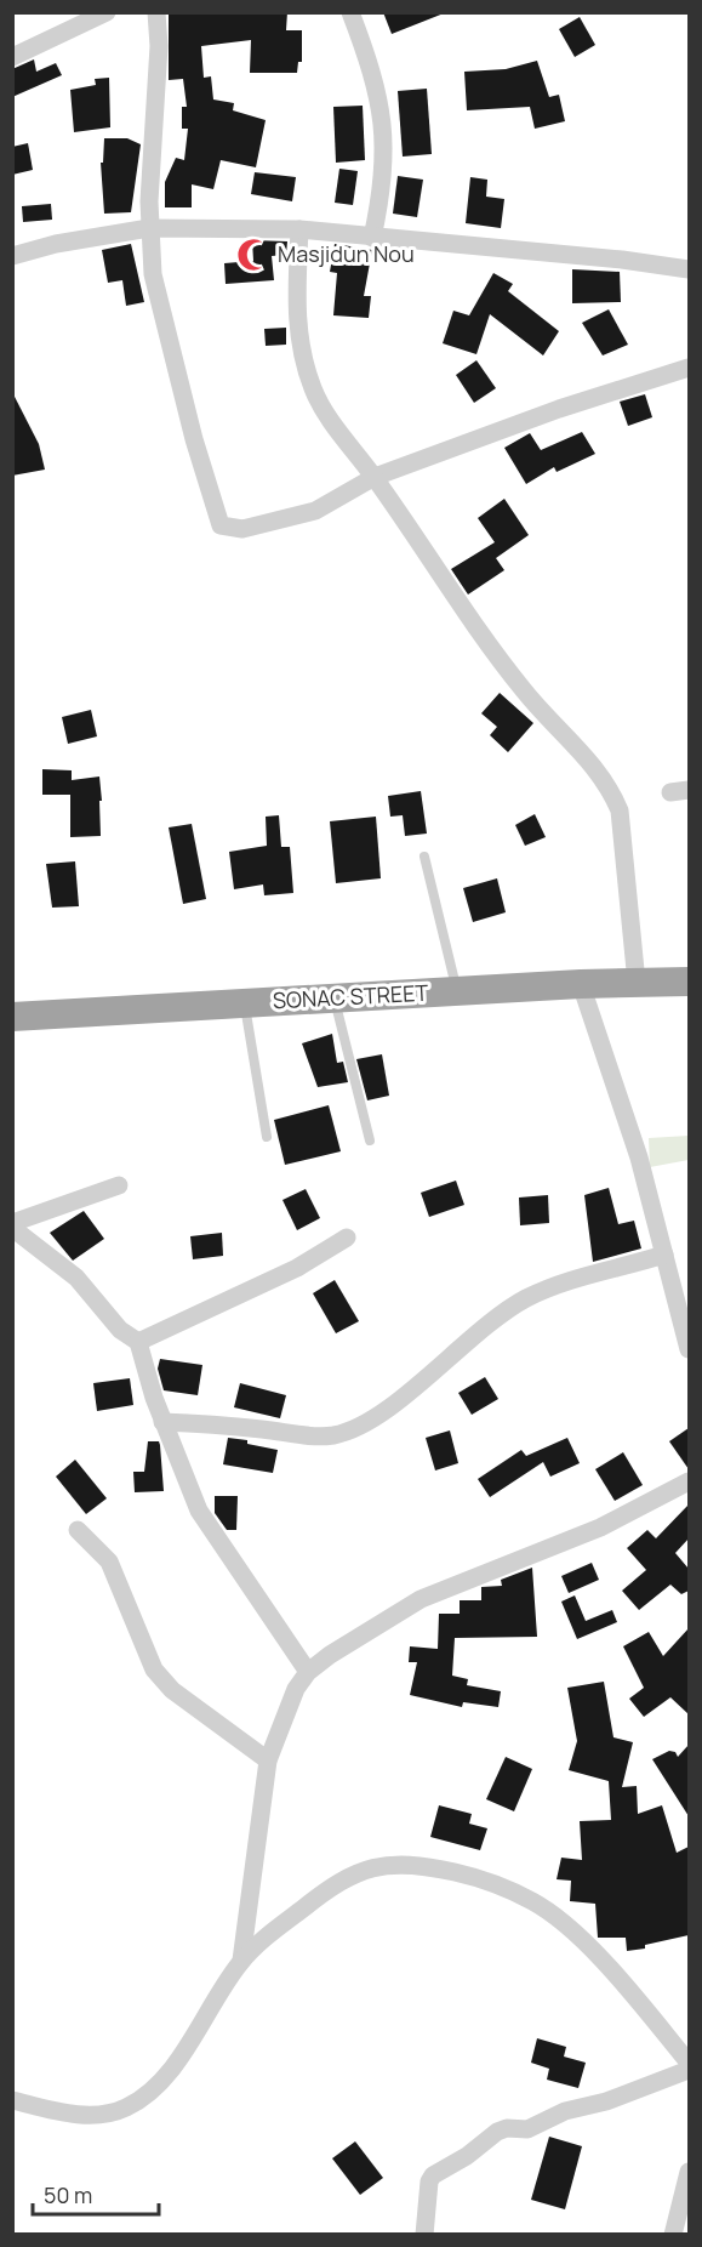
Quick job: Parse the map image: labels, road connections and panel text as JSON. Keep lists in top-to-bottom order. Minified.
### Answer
{"streets":{"highway":["SONAC STREET"]},"places":{"mosque":["Masjidun Nou"]},"scale_bar":"50 m"}
